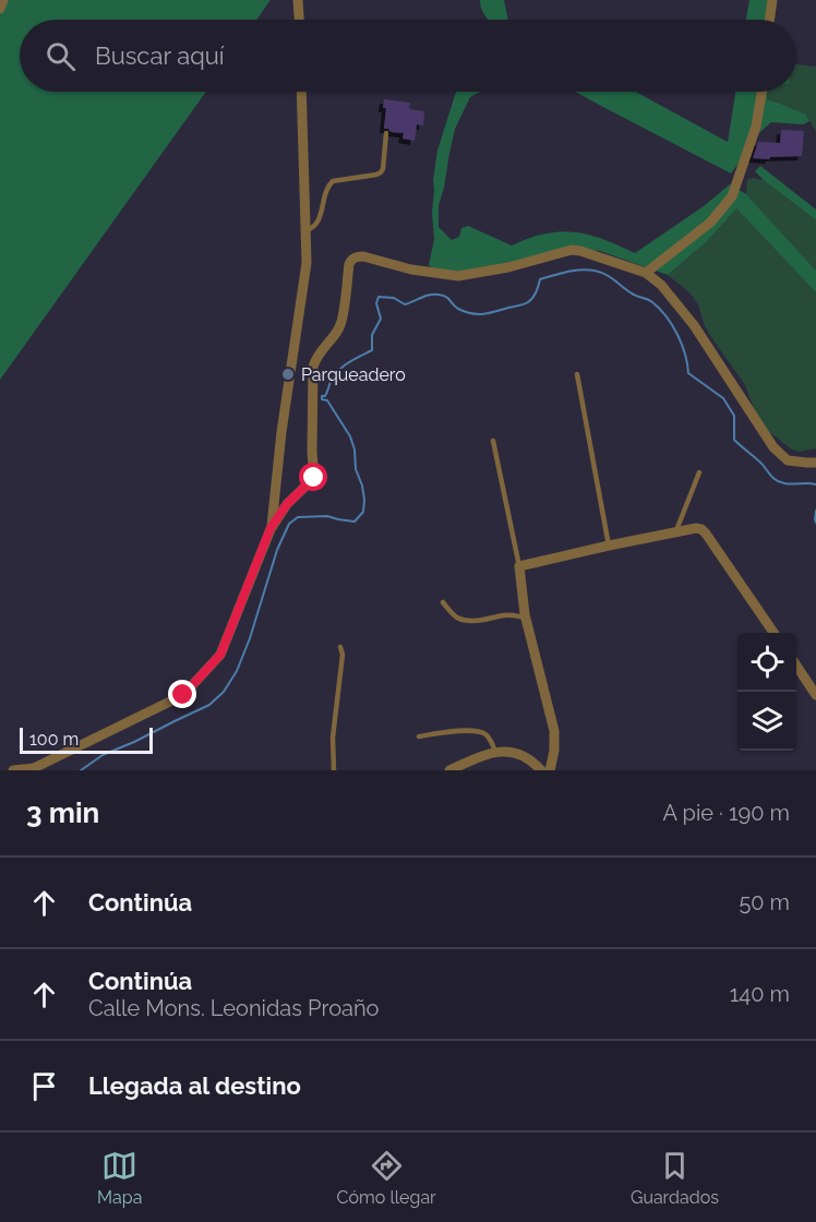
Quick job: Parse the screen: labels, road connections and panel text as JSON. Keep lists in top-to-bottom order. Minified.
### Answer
{"places":["Parqueadero"],"scale_bar":"100 m","page":{"search":"Buscar aquí","scale":"100 m","heading":["3 min","A pie · 190 m"],"list":[["Continúa","50 m"],["Continúa","Calle Mons. Leonidas Proaño","140 m"],"Llegada al destino"],"nav":["Mapa","Cómo llegar","Guardados"]}}
